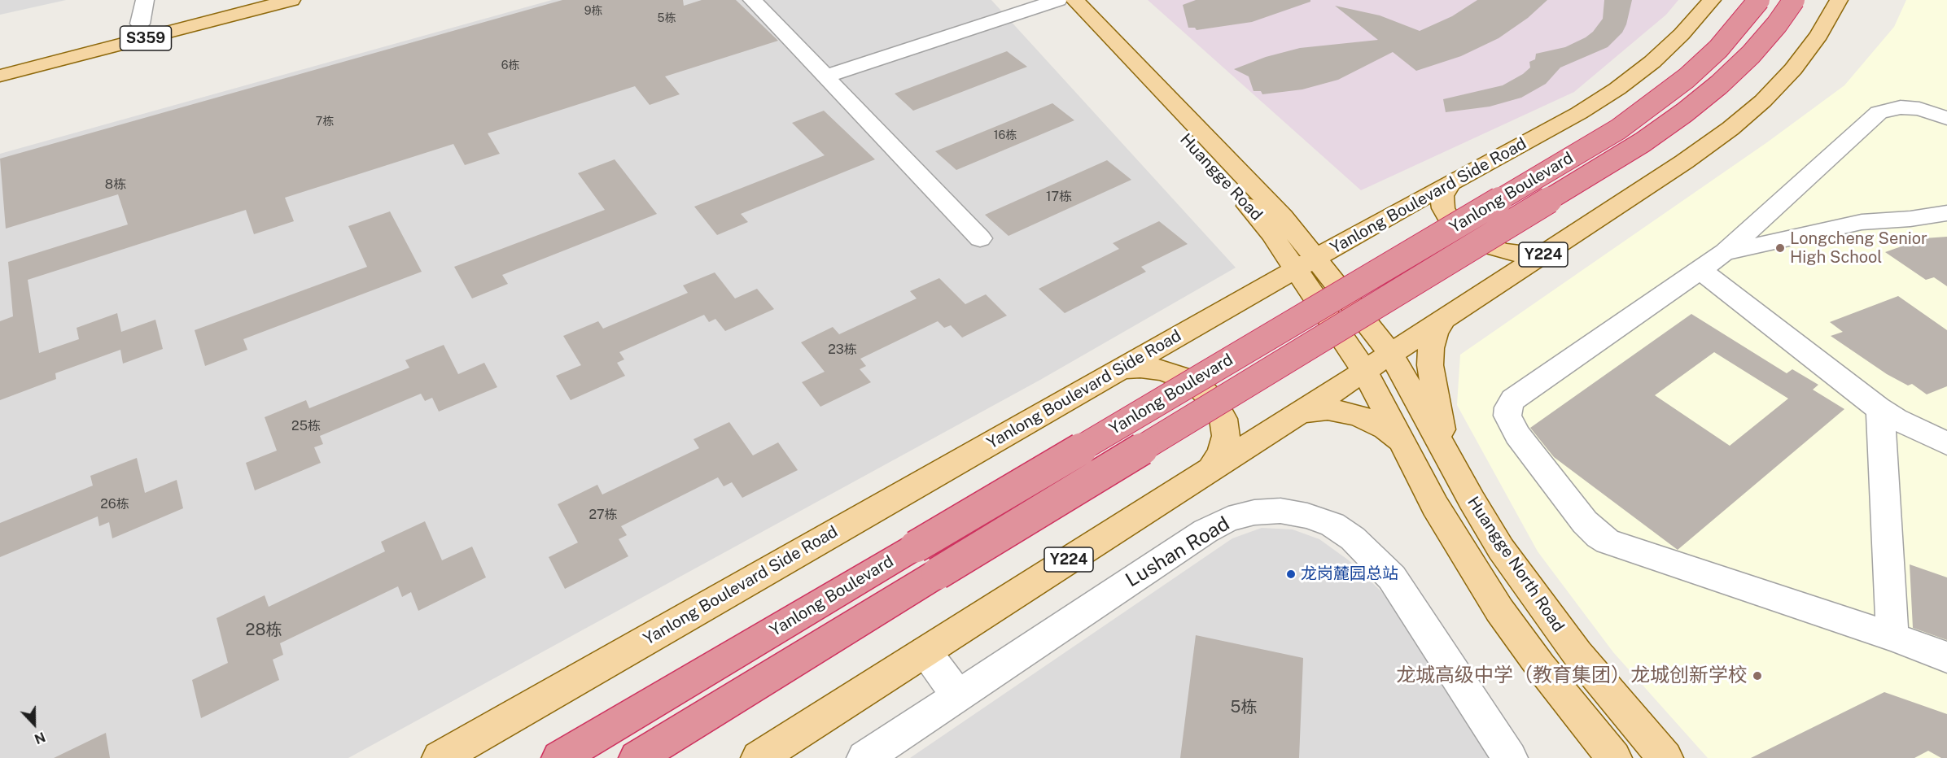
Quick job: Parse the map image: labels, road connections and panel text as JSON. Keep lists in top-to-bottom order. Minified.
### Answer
{"streets":{"highway":["Yanlong Boulevard"],"main road":["S359","Huangge Road","Yanlong Boulevard Side Road","Y224","Huangge North Road"],"street":["Lushan Road"]},"crossings":[["Huangge Road","Yanlong Boulevard Side Road"],["Huangge Road","Y224"],["Huangge Road","Huangge North Road"],["Y224","Huangge North Road"]],"places":["Longcheng Senior High School","龙岗麓园总站","龙城高级中学（教育集团）龙城创新学校"],"house_numbers":["9栋","5栋","6栋","7栋","16栋","8栋","17栋","23栋","25栋","26栋","27栋","28栋","5栋"],"north":"bottom"}
